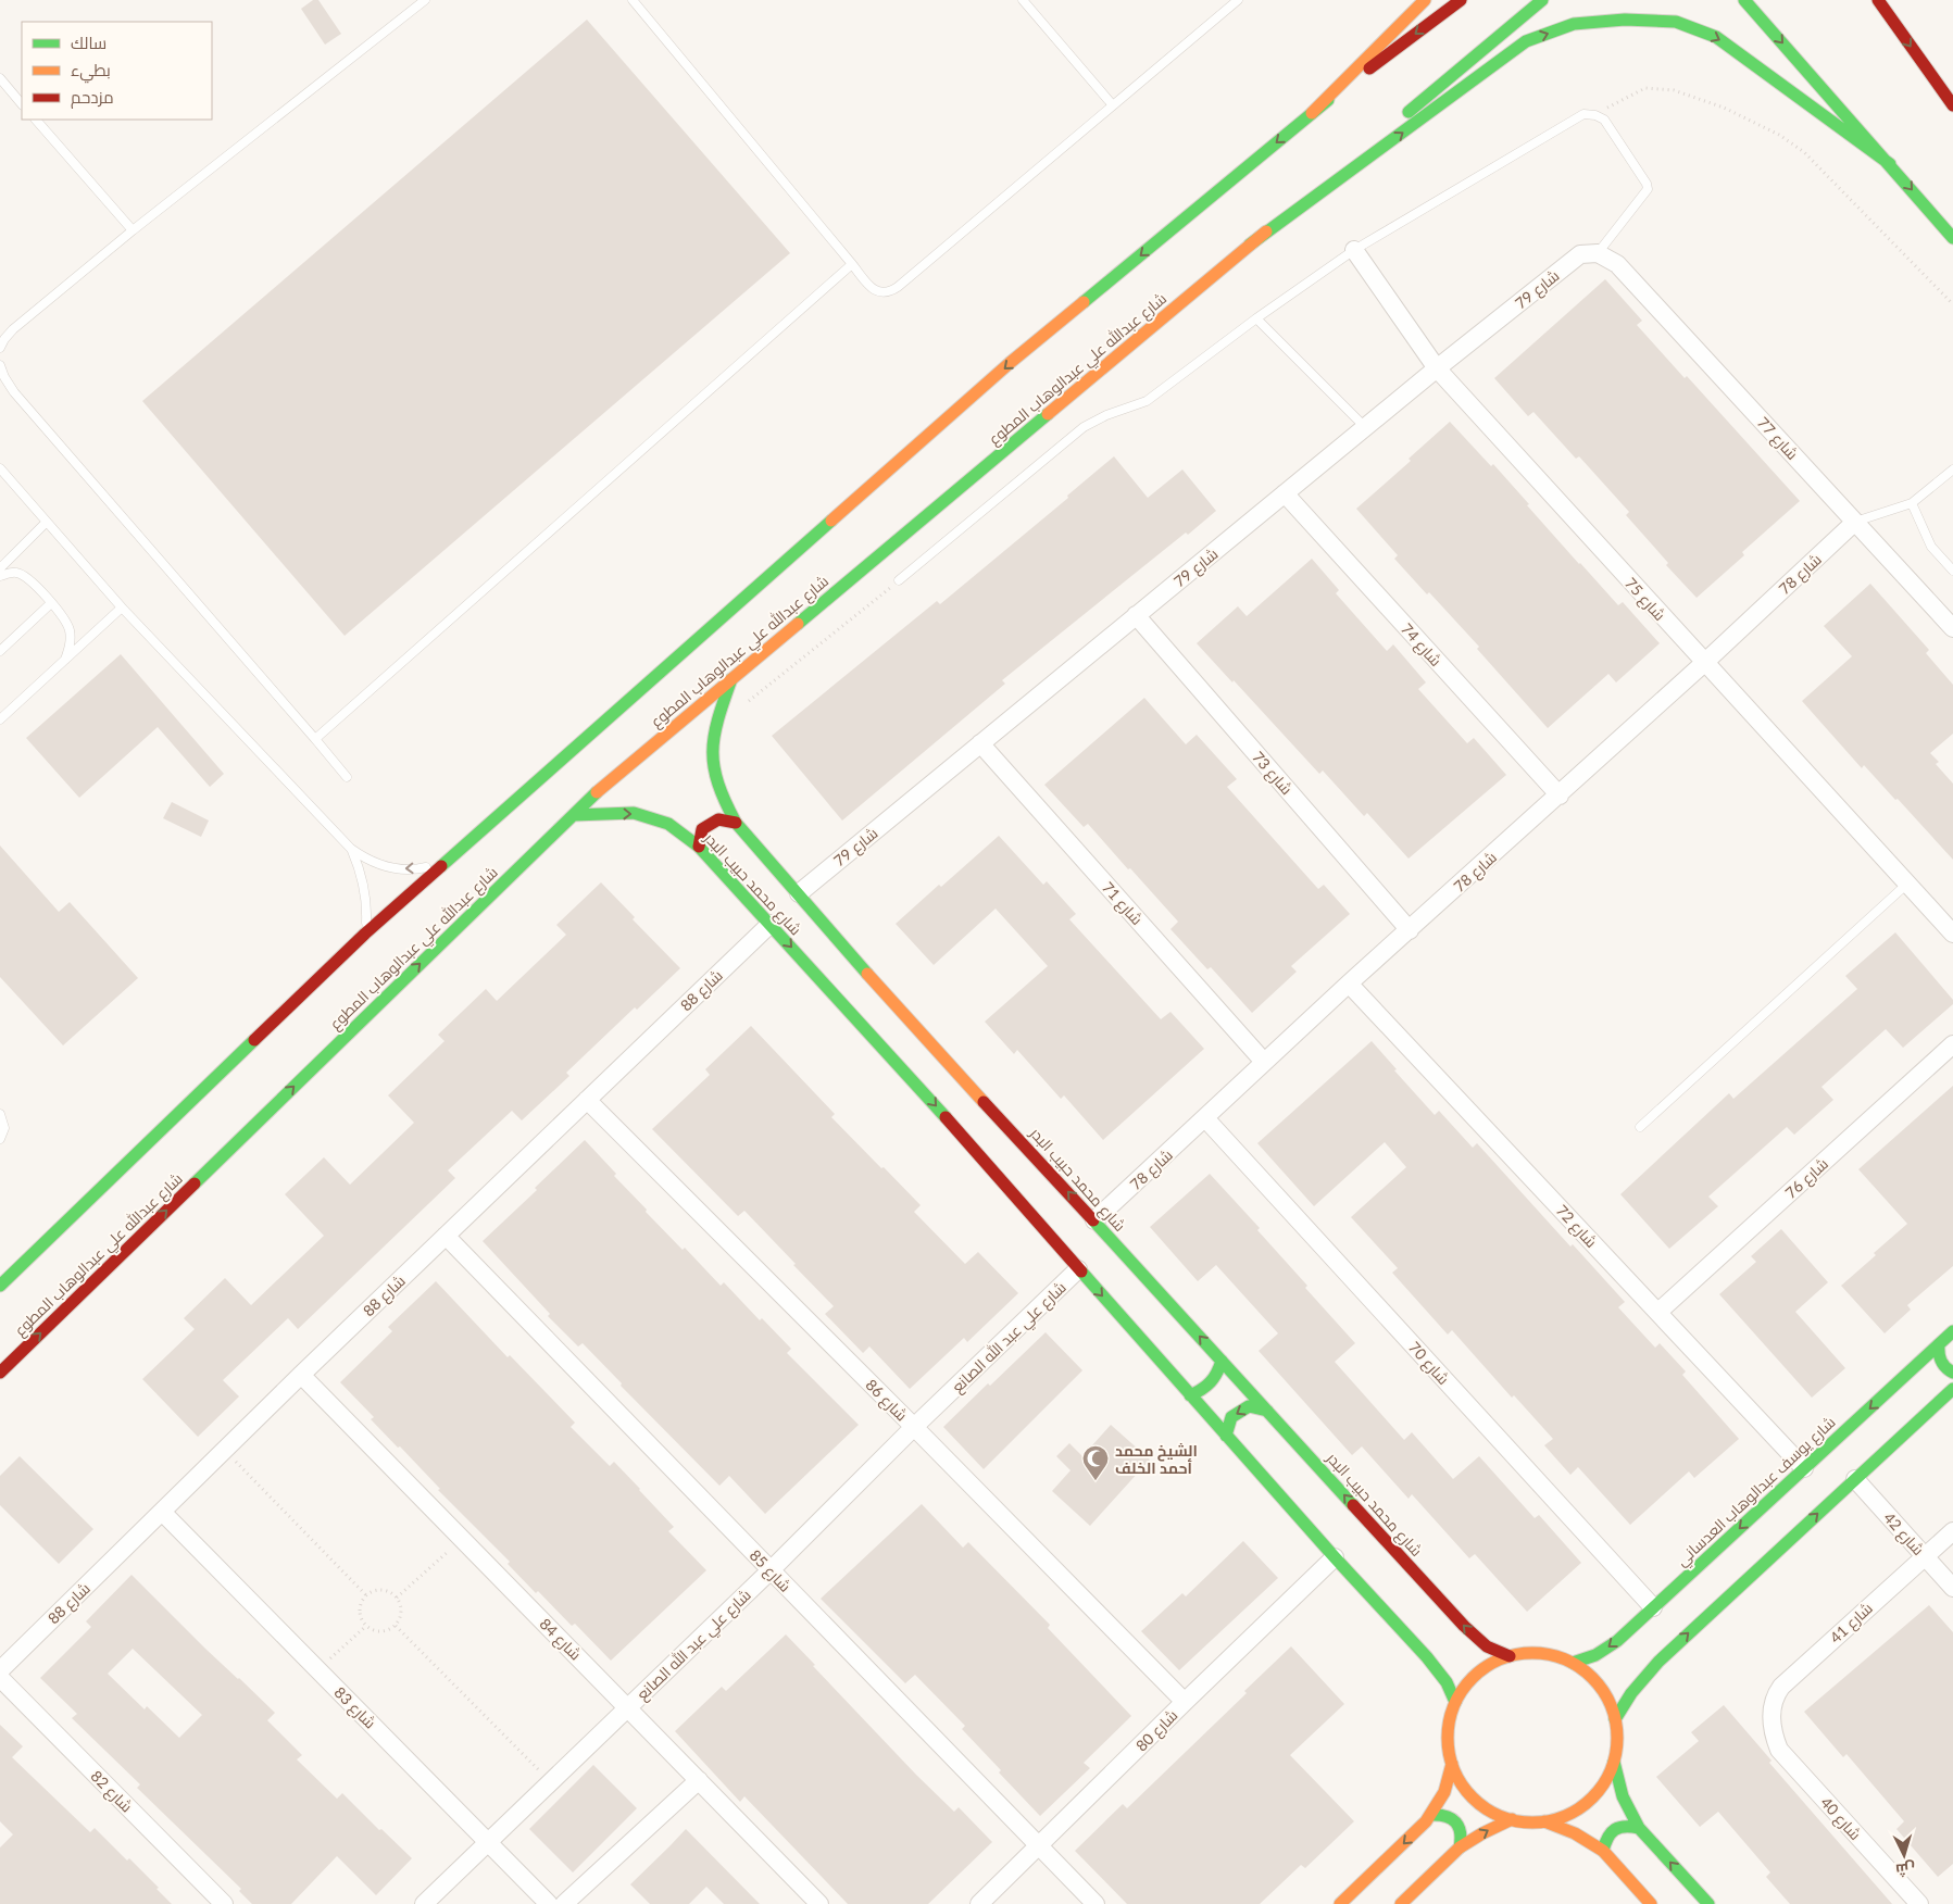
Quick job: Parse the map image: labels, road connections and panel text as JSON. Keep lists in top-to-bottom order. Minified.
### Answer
{"streets":{"main road":["شارع عبدالله علي عبدالوهاب المطوع","شارع محمد حبيب البدر","شارع يوسف عبدالوهاب العدساني"],"street":["شارع 79","شارع 77","شارع 78","شارع 75","شارع 74","شارع 73","شارع 71","شارع 88","شارع 76","شارع 72","شارع علي عبد الله الصانع","شارع 70","شارع 86","شارع 42","شارع 85","شارع 41","شارع 84","شارع 83","شارع 80","شارع 82","شارع 40"]},"crossings":[["شارع 79","شارع 77"],["شارع 79","شارع 75"],["شارع 79","شارع 74"],["شارع 79","شارع 73"],["شارع 79","شارع محمد حبيب البدر"],["شارع 79","شارع 71"],["شارع عبدالله علي عبدالوهاب المطوع","شارع محمد حبيب البدر"],["شارع 77","شارع 78"],["شارع 78","شارع 75"],["شارع 78","شارع 74"],["شارع 78","شارع 73"],["شارع 78","شارع محمد حبيب البدر"],["شارع 78","شارع 71"],["شارع 78","شارع 72"],["شارع 78","شارع 70"],["شارع محمد حبيب البدر","شارع 88"],["شارع محمد حبيب البدر","شارع علي عبد الله الصانع"],["شارع محمد حبيب البدر","شارع يوسف عبدالوهاب العدساني"],["شارع محمد حبيب البدر","شارع 80"],["شارع 88","شارع 86"],["شارع 88","شارع 85"],["شارع 88","شارع 84"],["شارع 88","شارع 83"],["شارع 76","شارع 72"],["شارع 72","شارع يوسف عبدالوهاب العدساني"],["شارع علي عبد الله الصانع","شارع 86"],["شارع علي عبد الله الصانع","شارع 85"],["شارع علي عبد الله الصانع","شارع 84"],["شارع علي عبد الله الصانع","شارع 83"],["شارع 70","شارع يوسف عبدالوهاب العدساني"],["شارع 86","شارع 80"],["شارع 42","شارع 41"],["شارع 85","شارع 80"],["شارع 41","شارع 40"]],"places":{"mosque":["الشيخ محمد أحمد الخلف"]},"legend":["سالك","بطيء","مزدحم"],"north":"bottom"}
